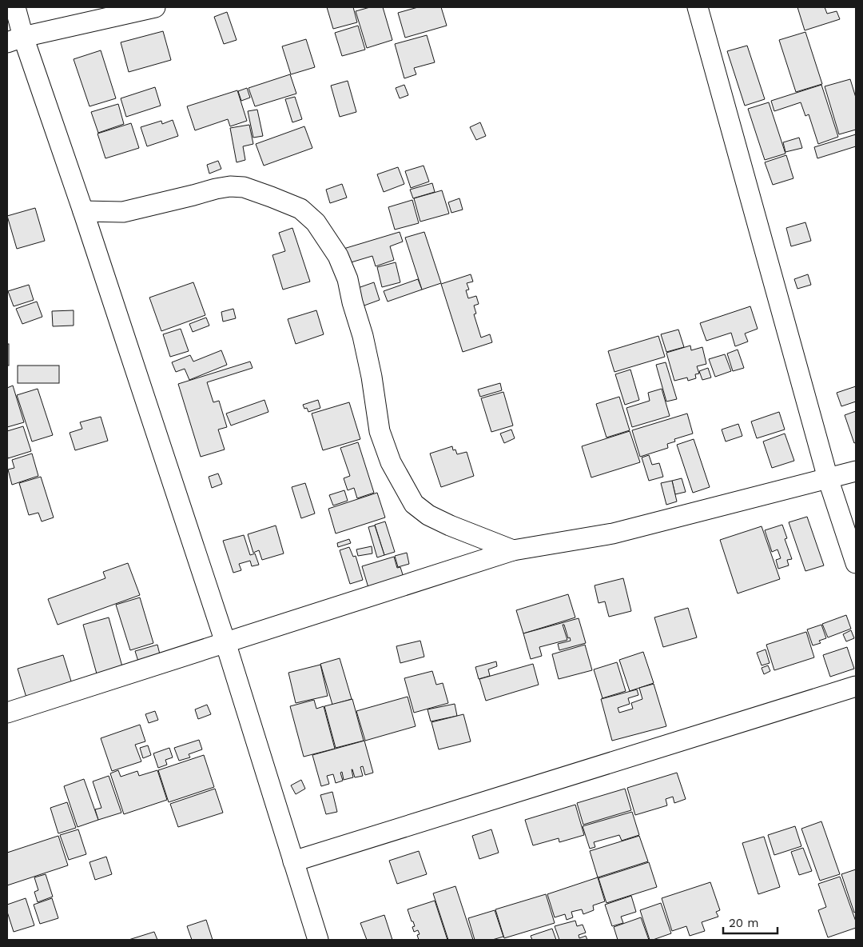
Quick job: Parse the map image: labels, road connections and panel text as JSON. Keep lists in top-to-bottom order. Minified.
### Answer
{"scale_bar":"20 m"}
